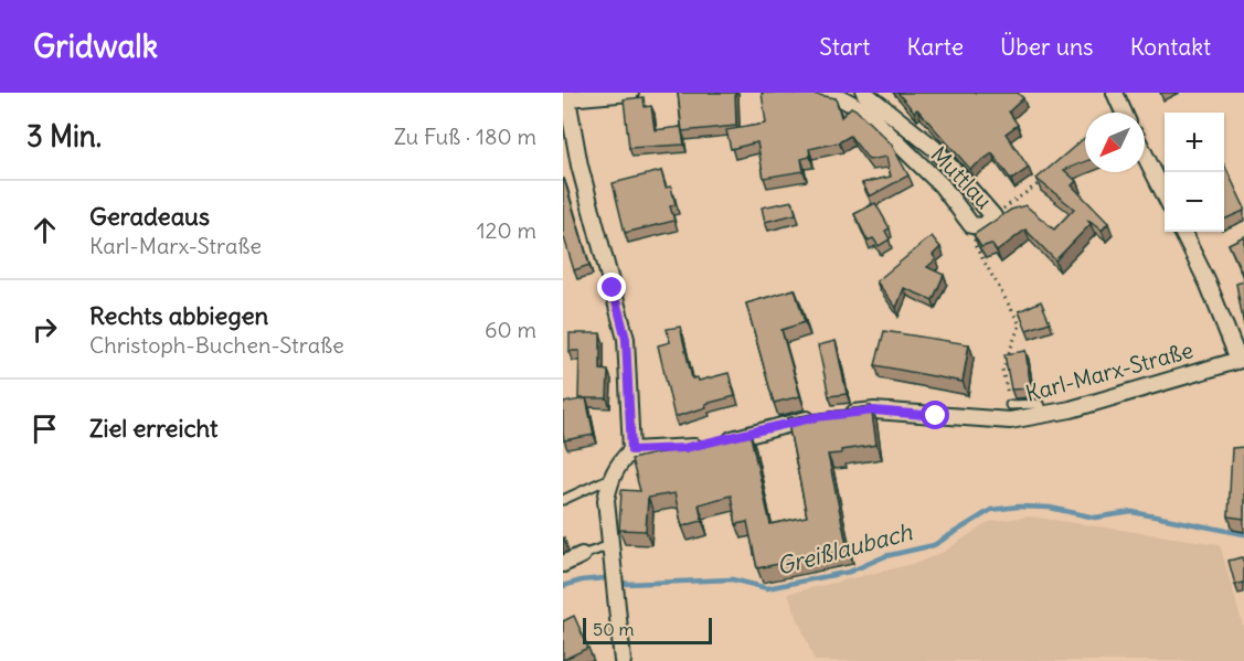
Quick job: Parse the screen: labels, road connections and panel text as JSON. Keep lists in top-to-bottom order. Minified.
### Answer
{"streets":{"street":["Muttlau","Karl-Marx-Straße"]},"water":["Greißlaubach"],"scale_bar":"50 m","north":"bottom left","page":{"header":"Gridwalk","nav":["Start","Karte","Über uns","Kontakt"],"heading":["3 Min.","Zu Fuß · 180 m"],"map_buttons":["+","−"],"list":[["Geradeaus","Karl-Marx-Straße","120 m"],["Rechts abbiegen","Christoph-Buchen-Straße","60 m"],"Ziel erreicht"],"scale":"50 m"}}
